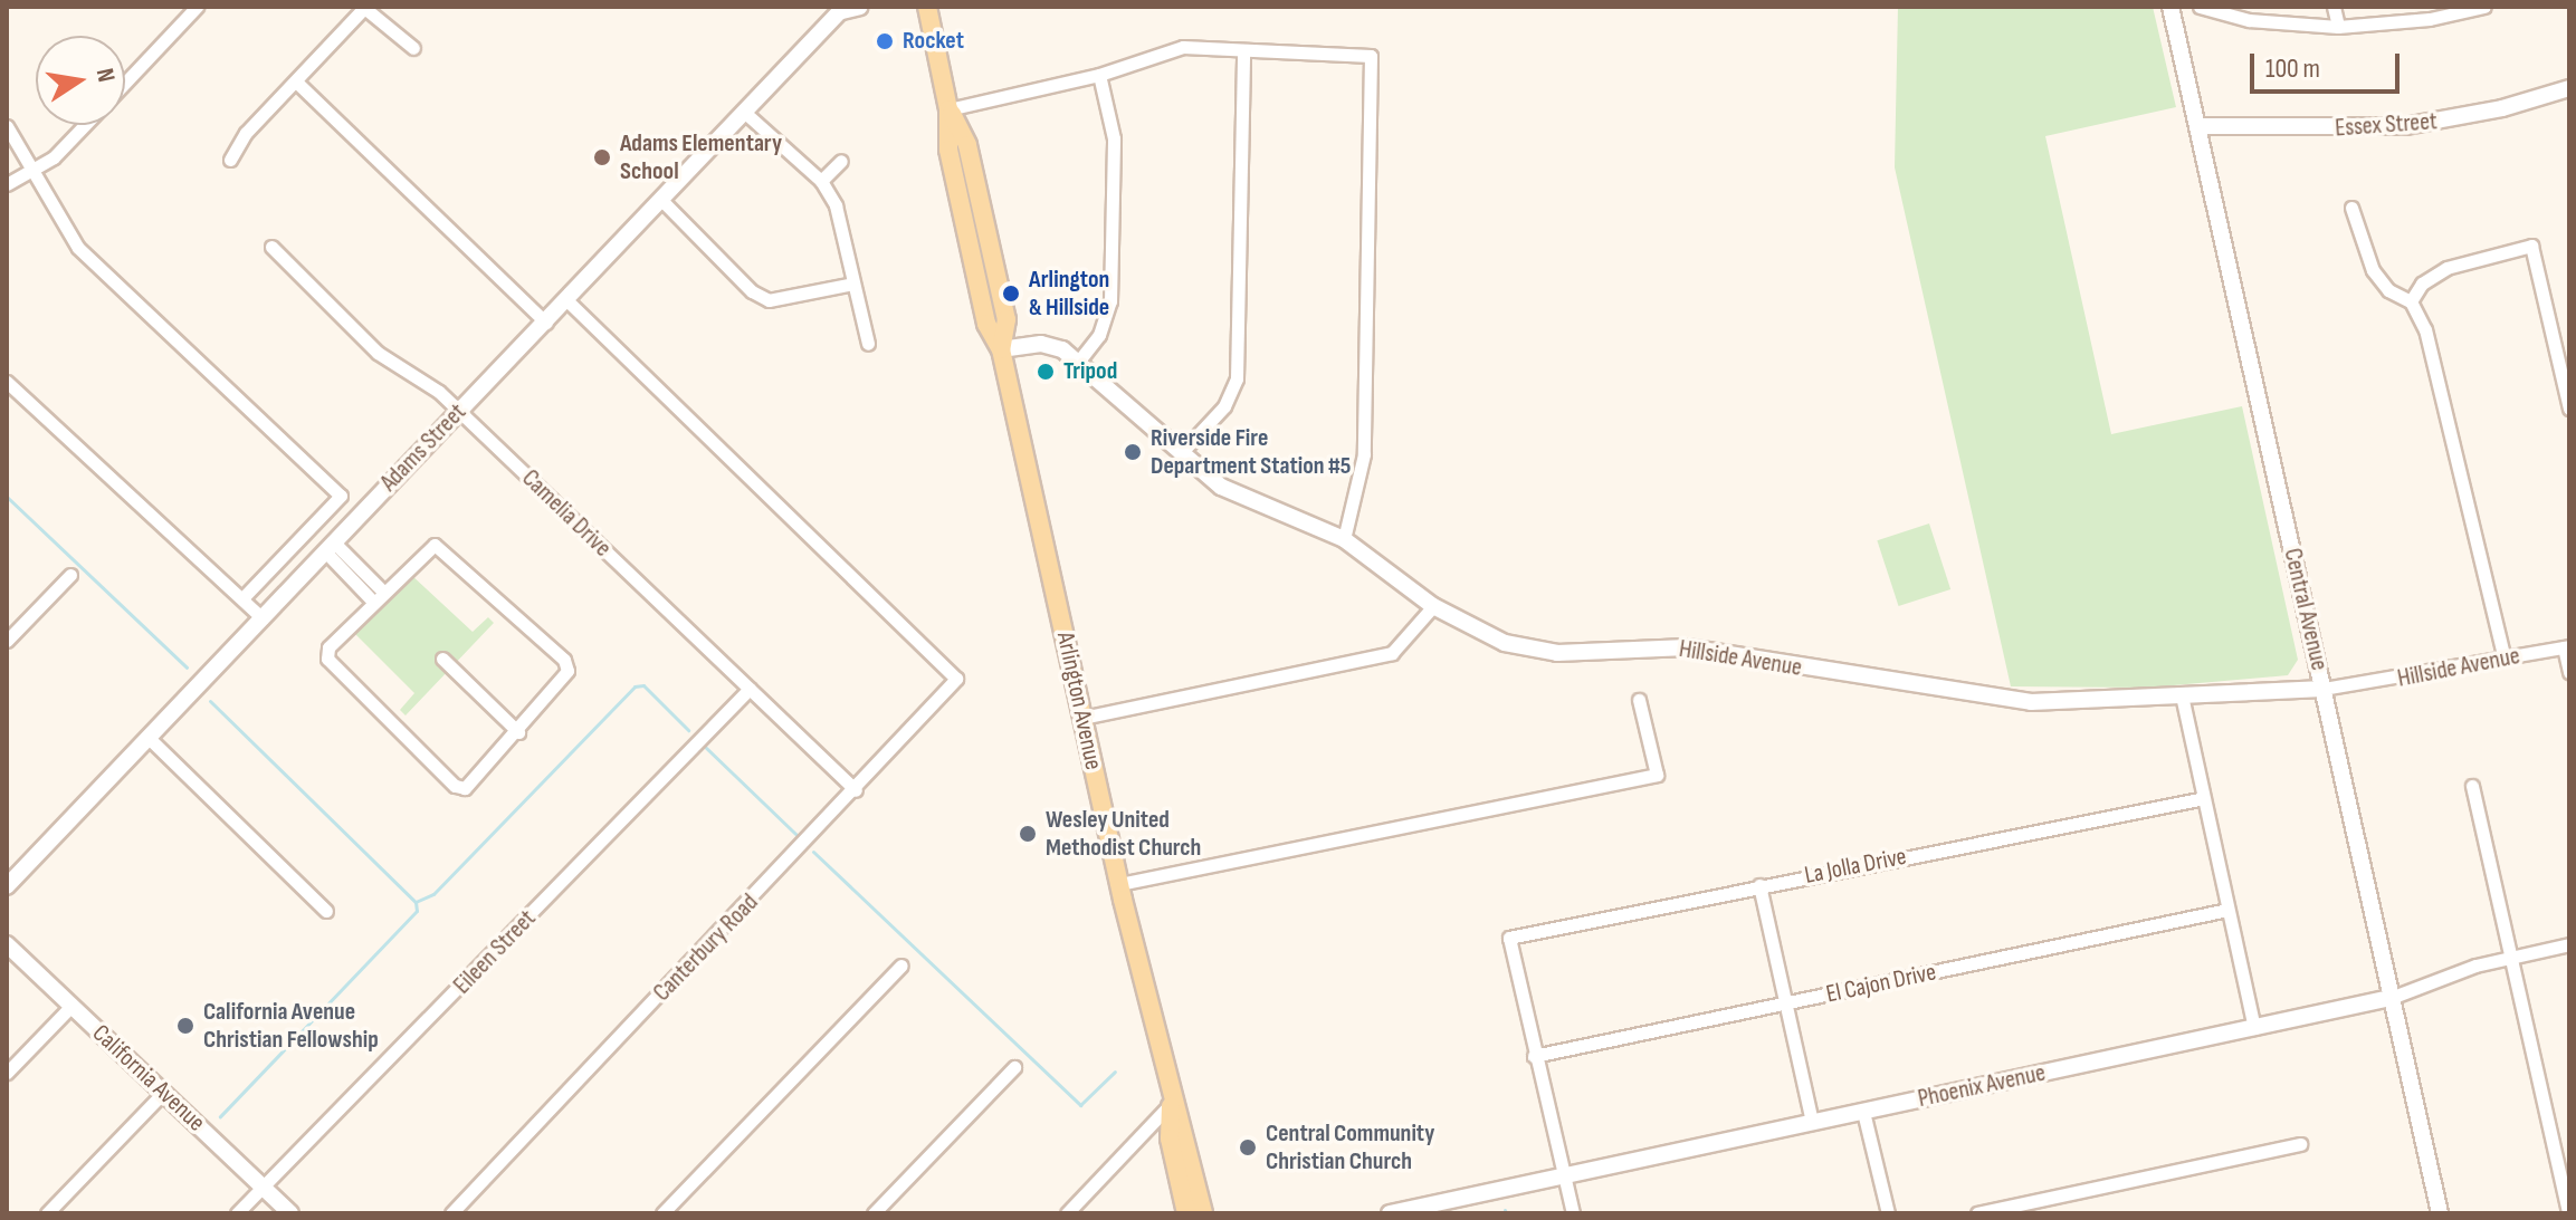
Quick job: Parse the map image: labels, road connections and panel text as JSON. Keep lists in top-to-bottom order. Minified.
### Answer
{"streets":{"main road":["Essex Street","Adams Street","Central Avenue","Hillside Avenue","Arlington Avenue","California Avenue","Phoenix Avenue"],"street":["Camelia Drive","La Jolla Drive","Canterbury Road","Eileen Street","El Cajon Drive"]},"crossings":[["Essex Street","Central Avenue"],["Adams Street","Camelia Drive"],["Adams Street","Canterbury Road"],["Camelia Drive","Canterbury Road"],["Camelia Drive","Eileen Street"],["Central Avenue","Hillside Avenue"],["Central Avenue","Phoenix Avenue"],["Hillside Avenue","Arlington Avenue"],["La Jolla Drive","El Cajon Drive"],["Eileen Street","California Avenue"]],"places":["Rocket","Adams Elementary School","Arlington & Hillside","Tripod","Riverside Fire Department Station #5","Wesley United Methodist Church","California Avenue Christian Fellowship","Central Community Christian Church"],"scale_bar":"100 m","north":"right"}
